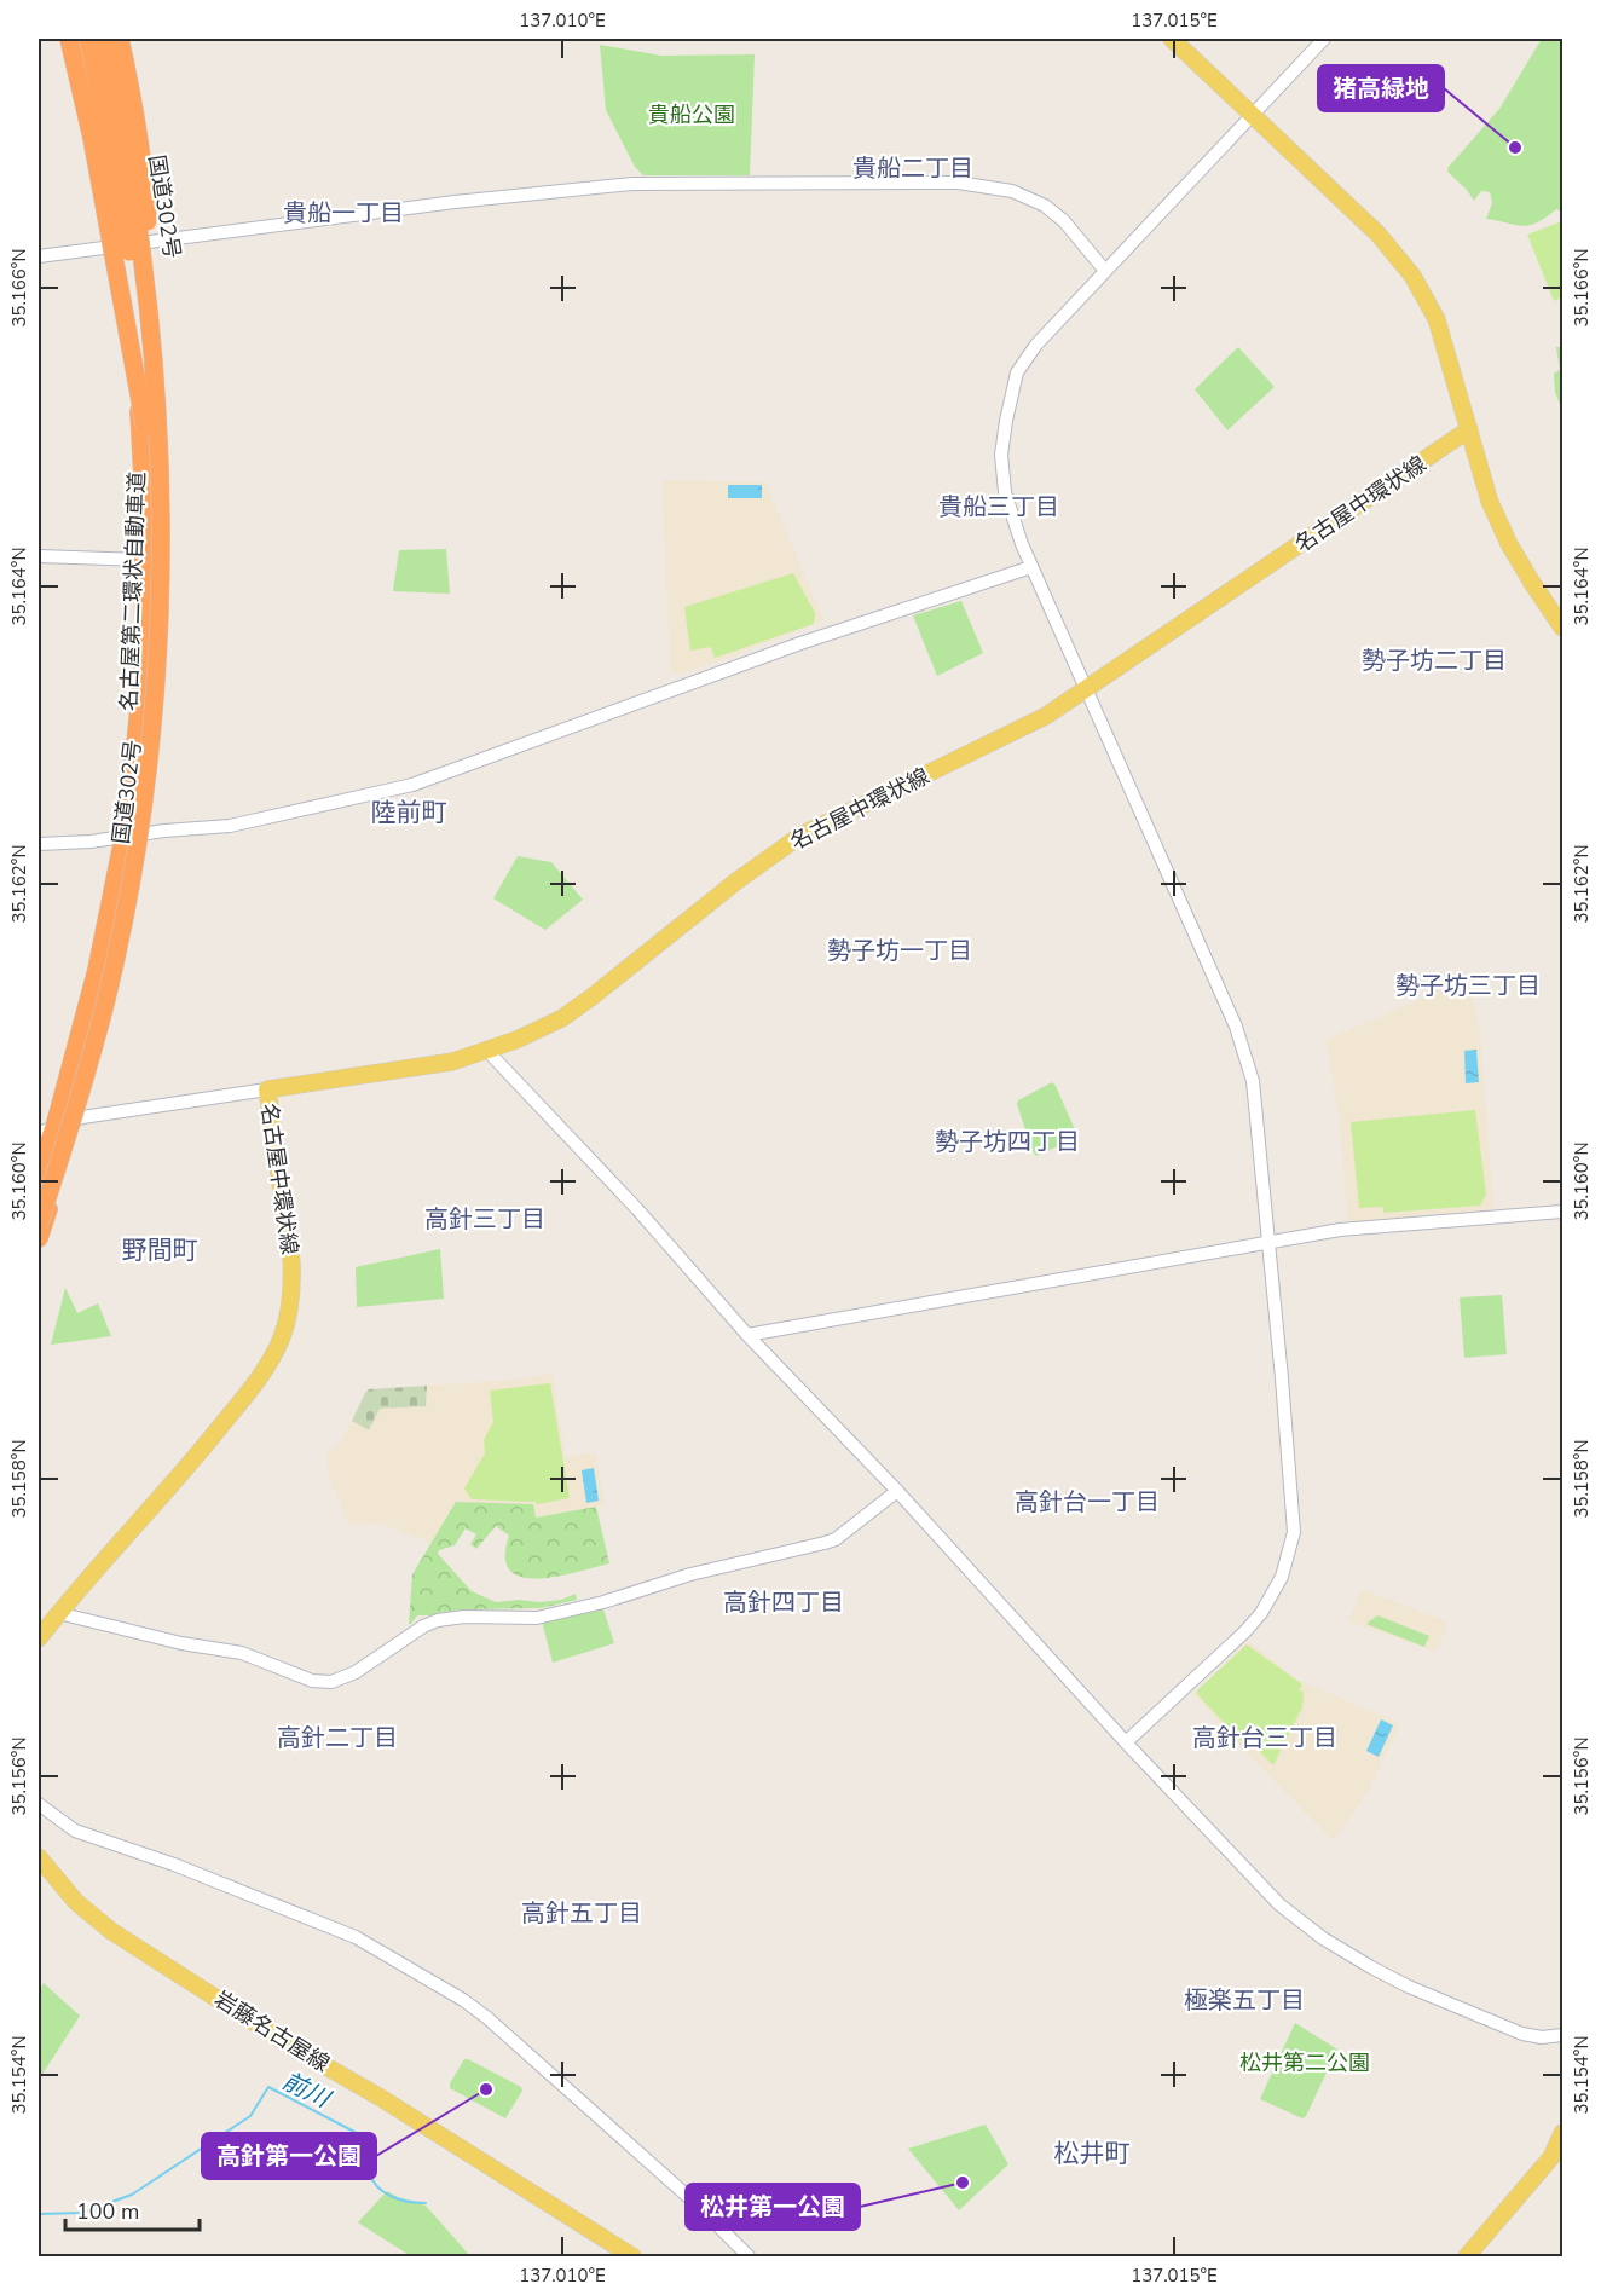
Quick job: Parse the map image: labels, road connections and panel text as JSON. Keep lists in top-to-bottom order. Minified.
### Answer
{"streets":{"highway":["国道302号","名古屋第二環状自動車道"],"main road":["名古屋中環状線","岩藤名古屋線"]},"crossings":[["国道302号","名古屋第二環状自動車道"]],"districts":["貴船二丁目","貴船一丁目","貴船三丁目","勢子坊二丁目","陸前町","勢子坊一丁目","勢子坊三丁目","勢子坊四丁目","高針三丁目","野間町","高針台一丁目","高針四丁目","高針二丁目","高針台三丁目","高針五丁目","極楽五丁目","松井町"],"water":["前川"],"parks":["貴船公園","松井第二公園"],"places":["猪高緑地","高針第一公園","松井第一公園"],"scale_bar":"100 m","coordinates":["137.010°E","137.015°E","35.166°N","35.164°N","35.162°N","35.160°N","35.158°N","35.156°N","35.154°N"]}
